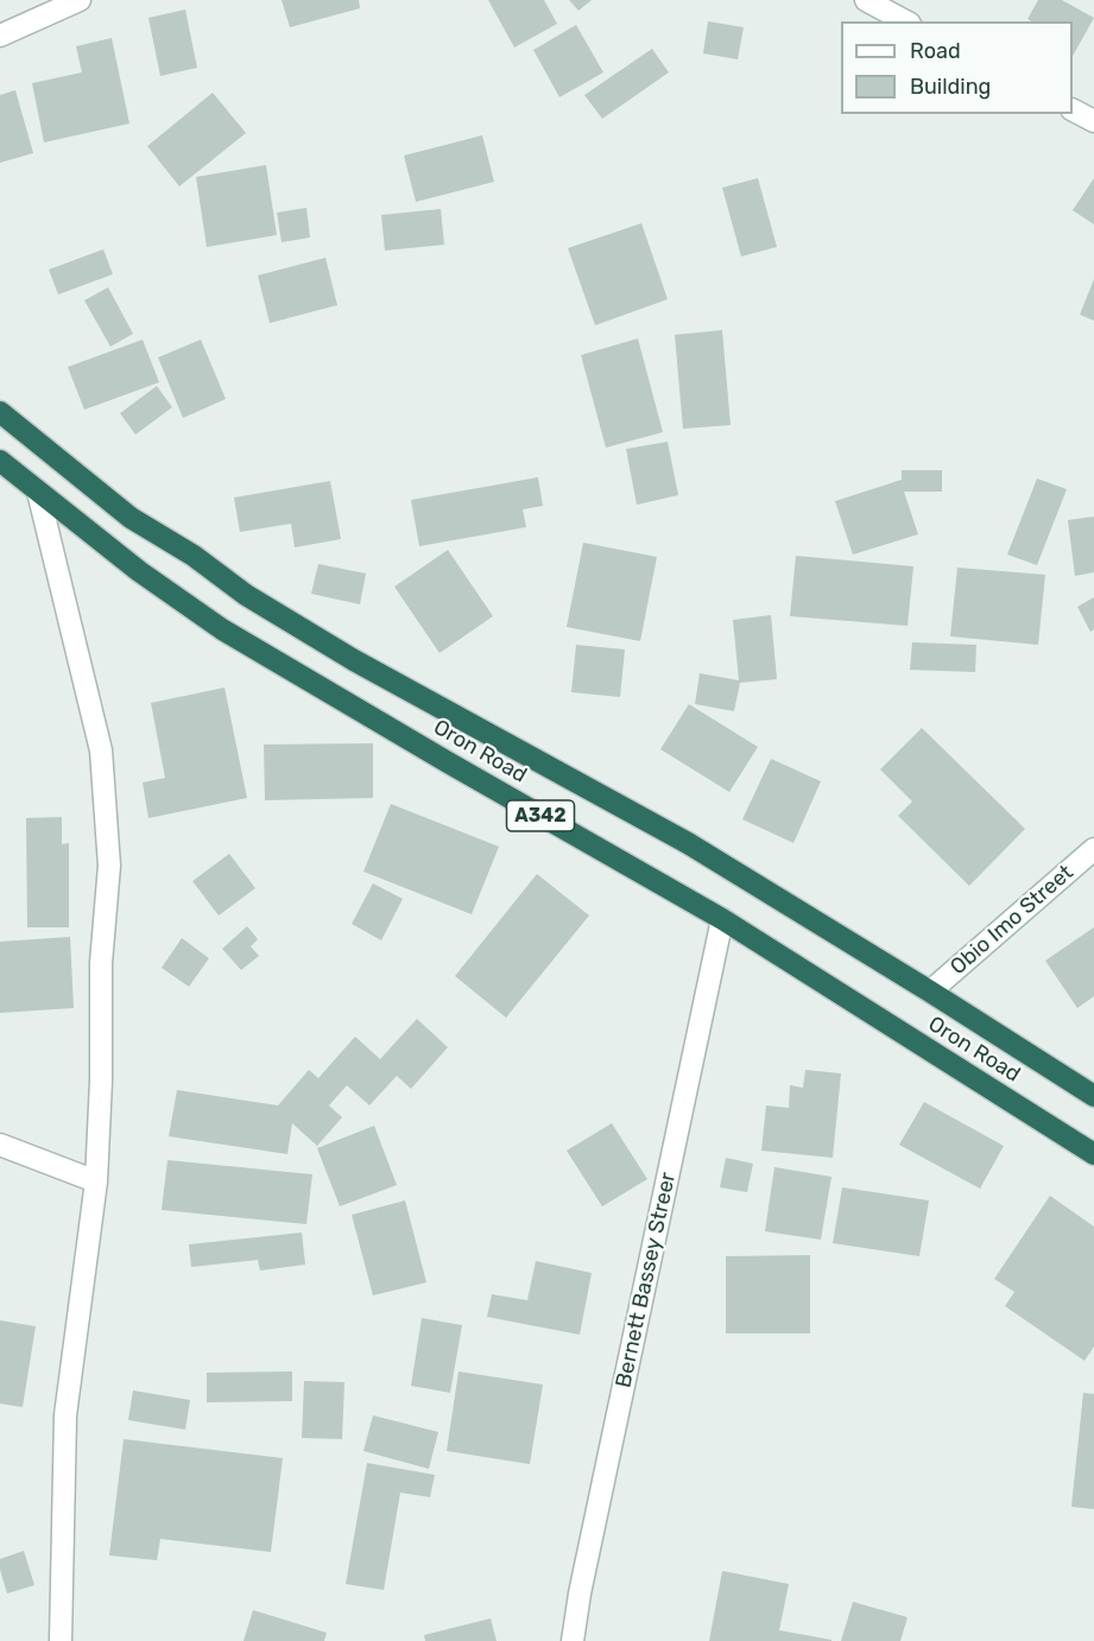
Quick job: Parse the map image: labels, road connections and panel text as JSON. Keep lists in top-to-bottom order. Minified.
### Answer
{"streets":{"highway":["Oron Road","A342"],"street":["Obio Imo Street","Bernett Bassey Streer"]},"crossings":[["Oron Road","Obio Imo Street"],["Oron Road","Bernett Bassey Streer"]],"legend":["Road","Building"]}
